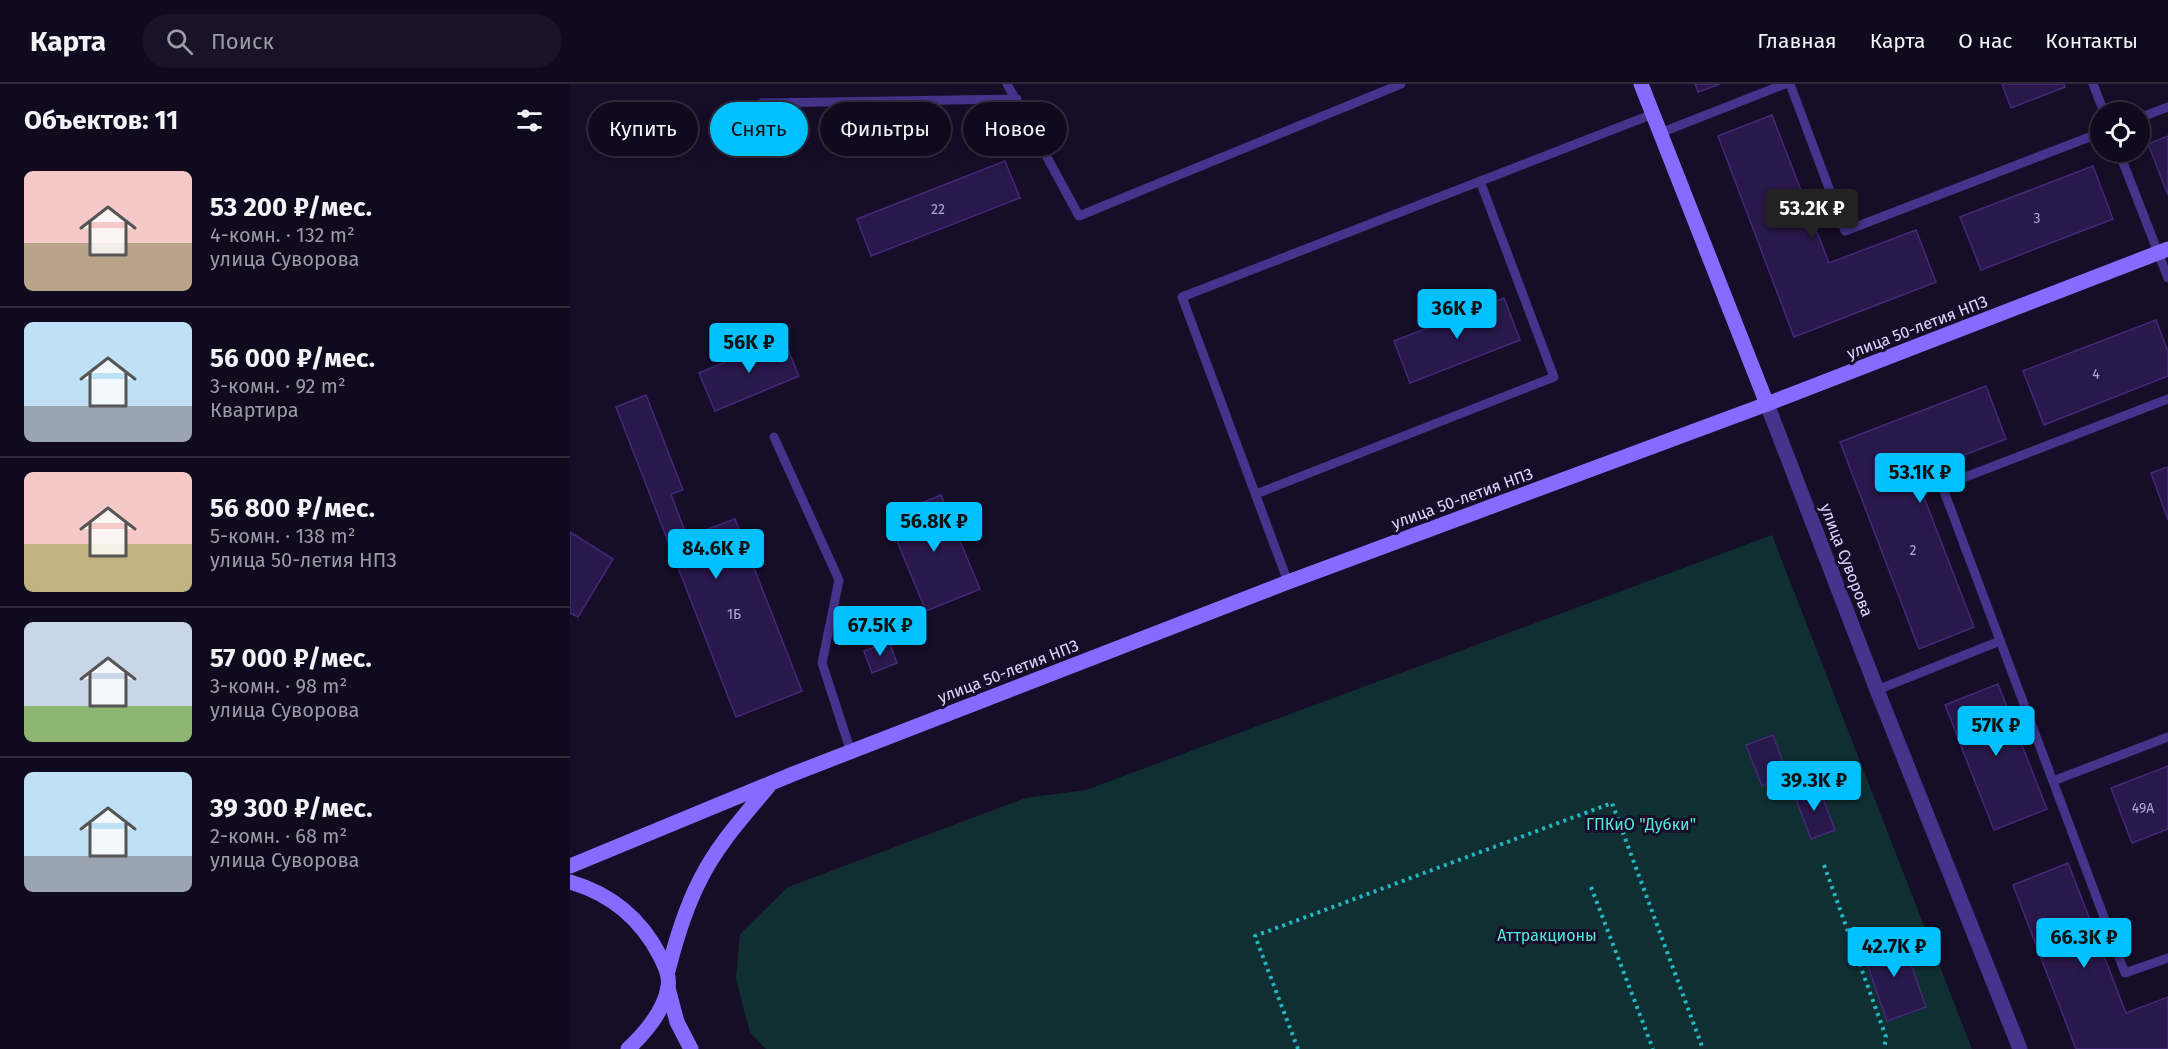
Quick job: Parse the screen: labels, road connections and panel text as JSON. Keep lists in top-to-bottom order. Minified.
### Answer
{"streets":{"main road":["улица 50-летия НПЗ","улица Суворова"]},"crossings":[["улица 50-летия НПЗ","улица Суворова"]],"parks":["ГПКиО \"Дубки\"","Аттракционы"],"house_numbers":["22","3","4","2","1Б","49А"],"page":{"header":"Карта","search":"Поиск","nav":["Главная","Карта","О нас","Контакты"],"heading":"Объектов: 11","chip":["Купить","Снять","Фильтры","Новое"],"list":[{"name":"53 200 ₽/мес.","note":"4-комн. · 132 m² · улица Суворова"},{"name":"56 000 ₽/мес.","note":"3-комн. · 92 m² · Квартира"},{"name":"56 800 ₽/мес.","note":"5-комн. · 138 m² · улица 50-летия НПЗ"},{"name":"57 000 ₽/мес.","note":"3-комн. · 98 m² · улица Суворова"},{"name":"39 300 ₽/мес.","note":"2-комн. · 68 m² · улица Суворова"}],"price":["53.2K ₽","36K ₽","56K ₽","53.1K ₽","56.8K ₽","84.6K ₽","67.5K ₽","57K ₽","39.3K ₽","66.3K ₽","42.7K ₽"]}}
